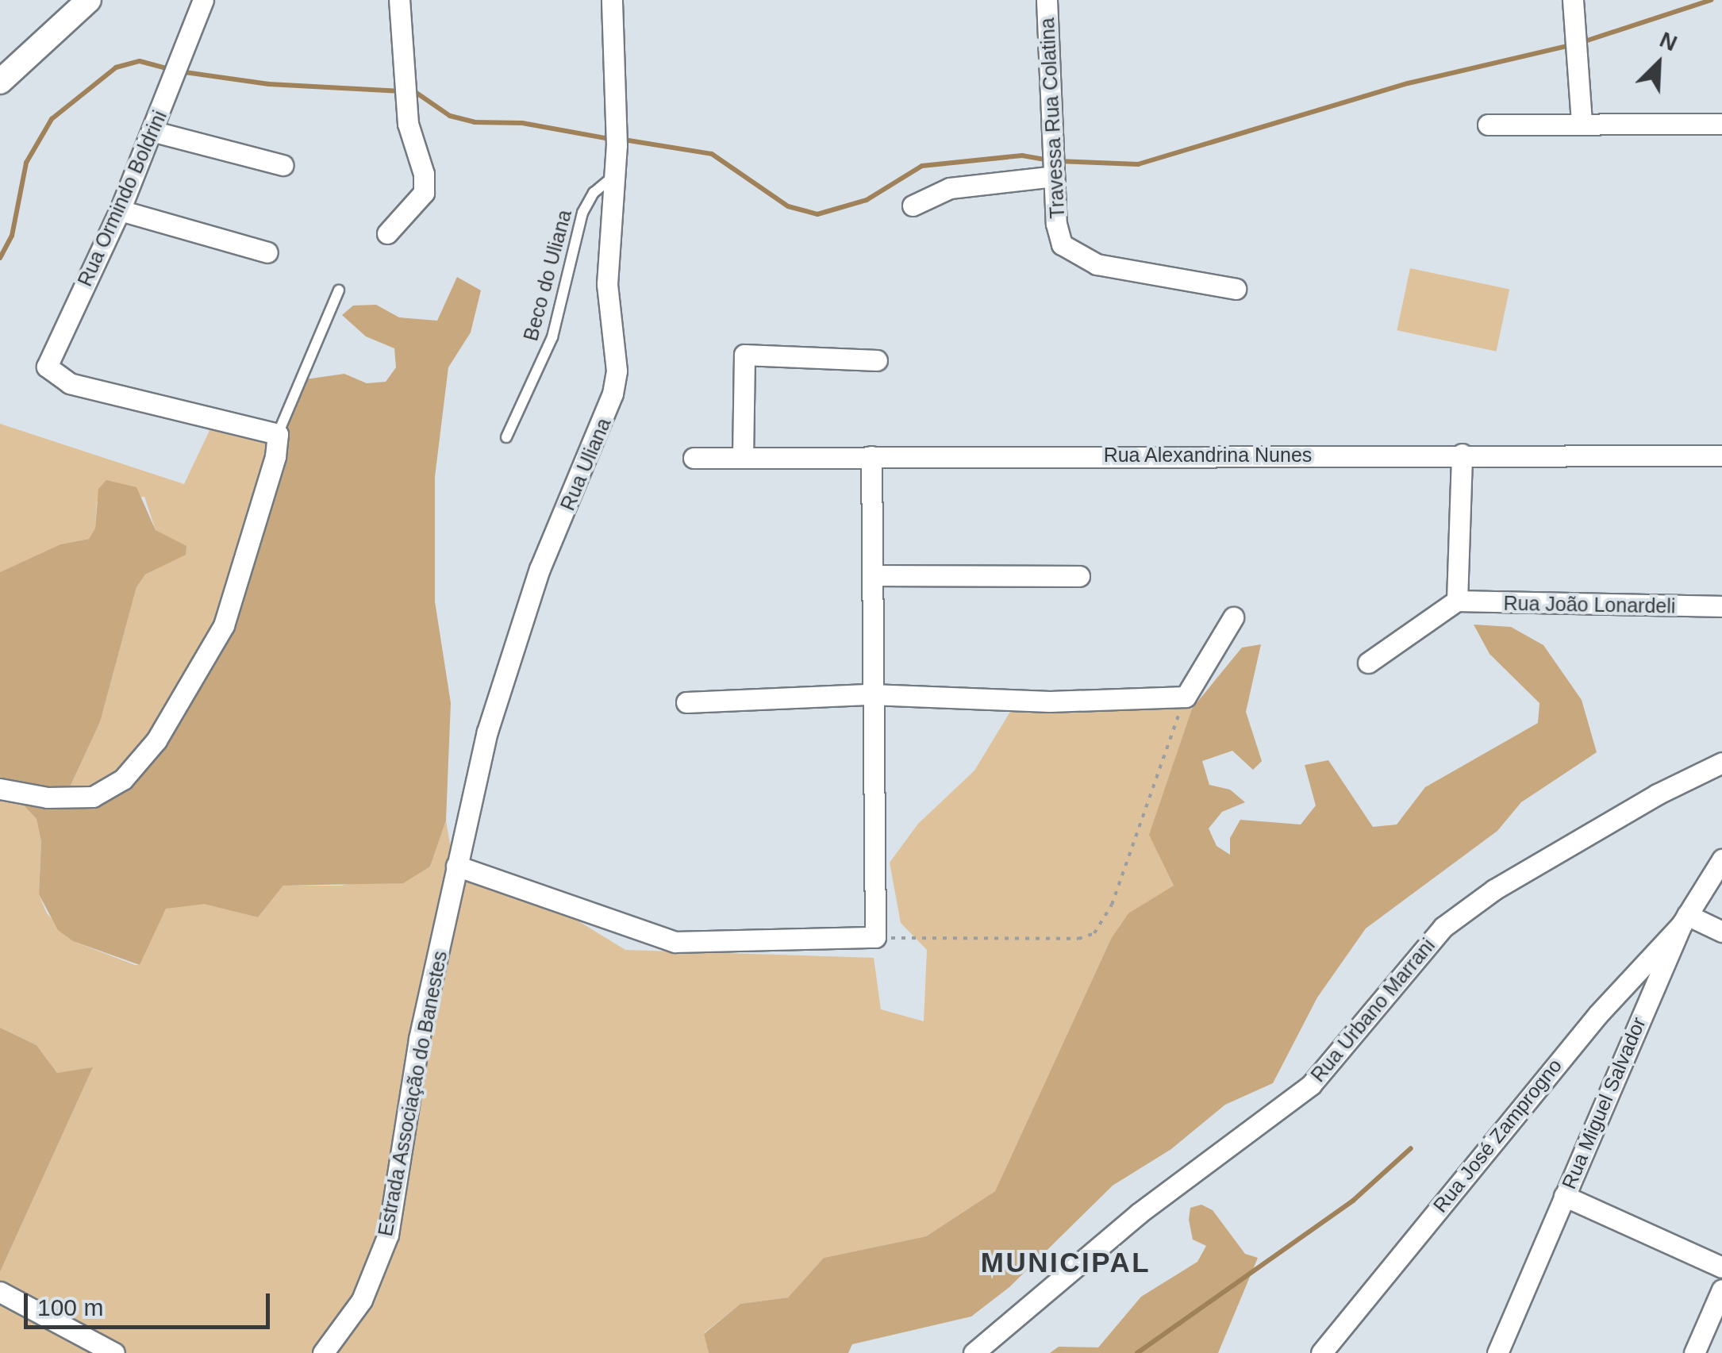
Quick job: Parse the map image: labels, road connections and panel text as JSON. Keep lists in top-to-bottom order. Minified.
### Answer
{"streets":{"street":["Travessa Rua Colatina","Rua Ormindo Boldrini","Rua Alexandrina Nunes","Rua Uliana","Rua João Lonardeli","Rua Urbano Marrani","Estrada Associação do Banestes","Rua Miguel Salvador","Rua José Zamprogno"],"lane":["Beco do Uliana"]},"crossings":[["Beco do Uliana","Rua Uliana"],["Rua Uliana","Estrada Associação do Banestes"],["Rua Miguel Salvador","Rua José Zamprogno"]],"districts":["MUNICIPAL"],"scale_bar":"100 m","north":"top right"}
